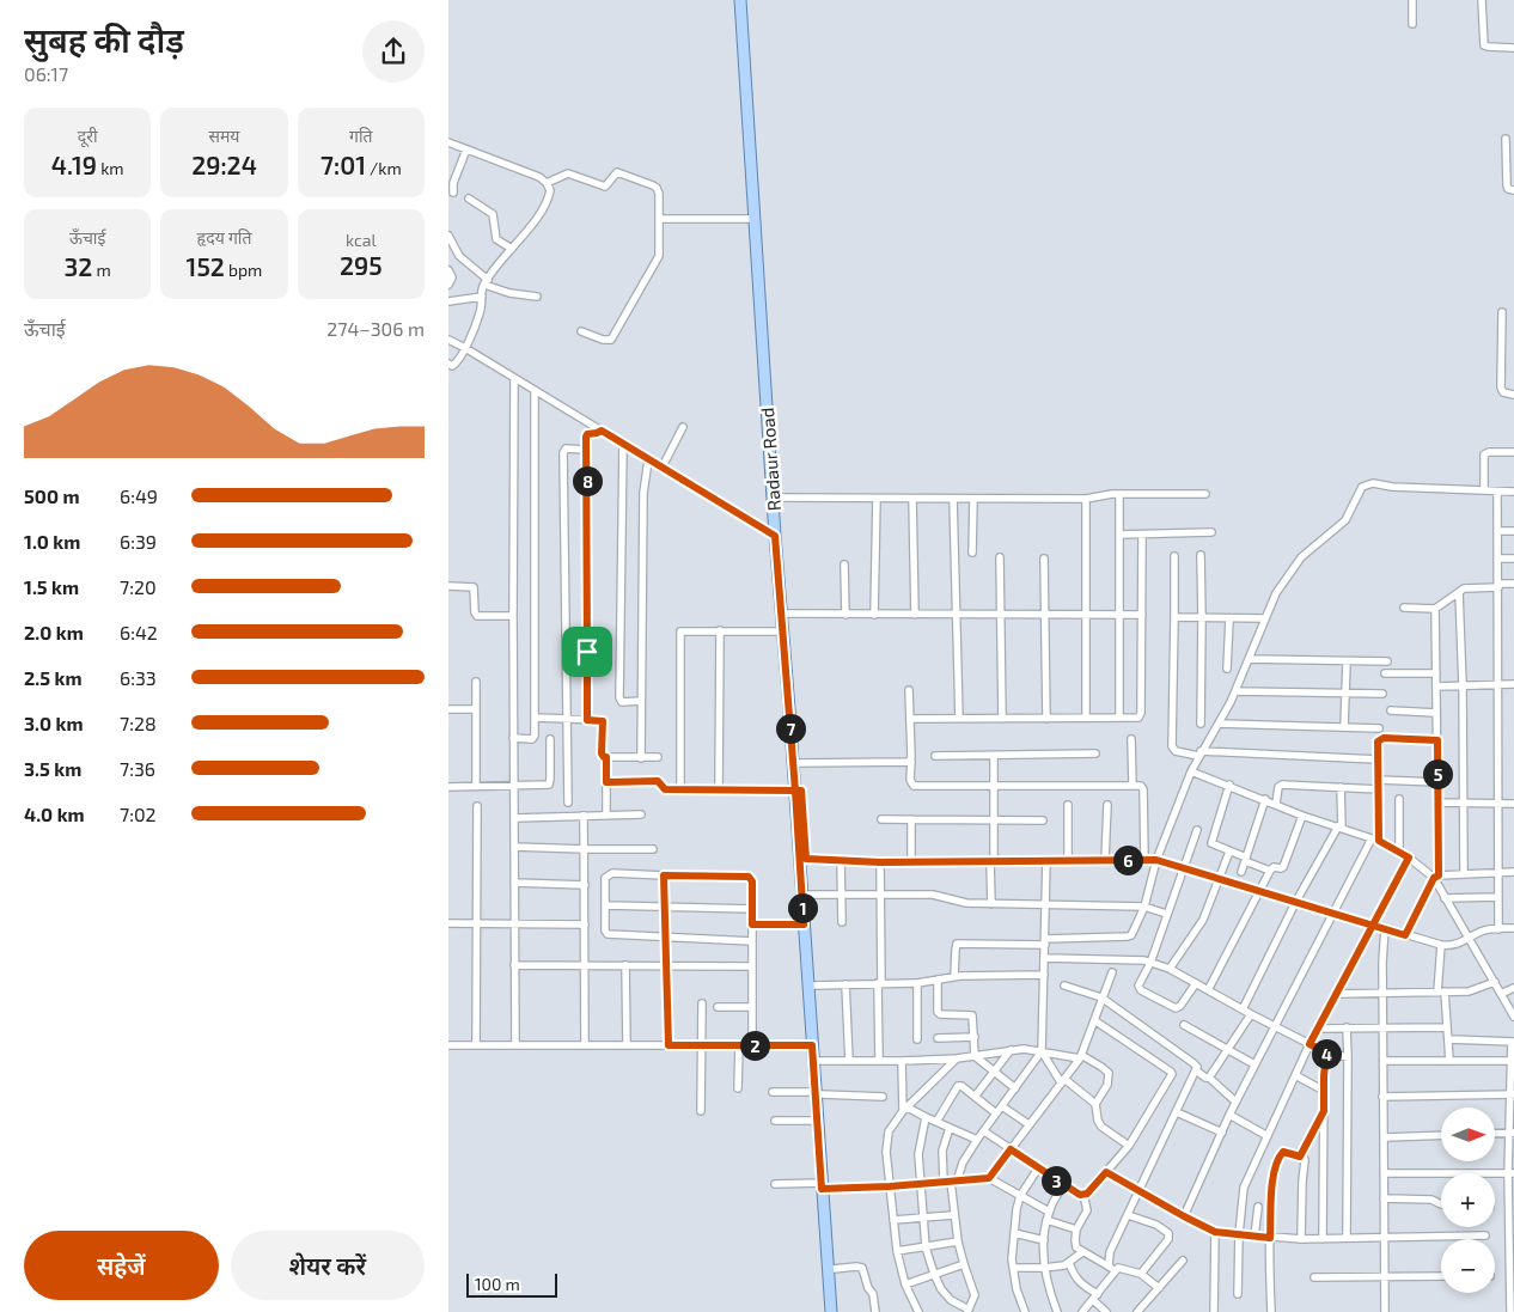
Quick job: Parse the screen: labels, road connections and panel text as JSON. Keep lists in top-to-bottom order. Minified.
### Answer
{"streets":{"main road":["Radaur Road"]},"scale_bar":"100 m","north":"right","page":{"heading":["सुबह की दौड़","06:17"],"stats":[["दूरी","4.19 km"],["समय","29:24"],["गति","7:01 /km"],["ऊँचाई","32 m"],["हृदय गति","152 bpm"],["kcal","295"]],"chart":["ऊँचाई","274–306 m"],"pins":["8","7","5","6","1","2","4","3"],"list":[{"name":"500 m","note":"6:49"},{"name":"1.0 km","note":"6:39"},{"name":"1.5 km","note":"7:20"},{"name":"2.0 km","note":"6:42"},{"name":"2.5 km","note":"6:33"},{"name":"3.0 km","note":"7:28"},{"name":"3.5 km","note":"7:36"},{"name":"4.0 km","note":"7:02"}],"map_buttons":["+","−"],"buttons":["सहेजें","शेयर करें"],"scale":"100 m"}}
